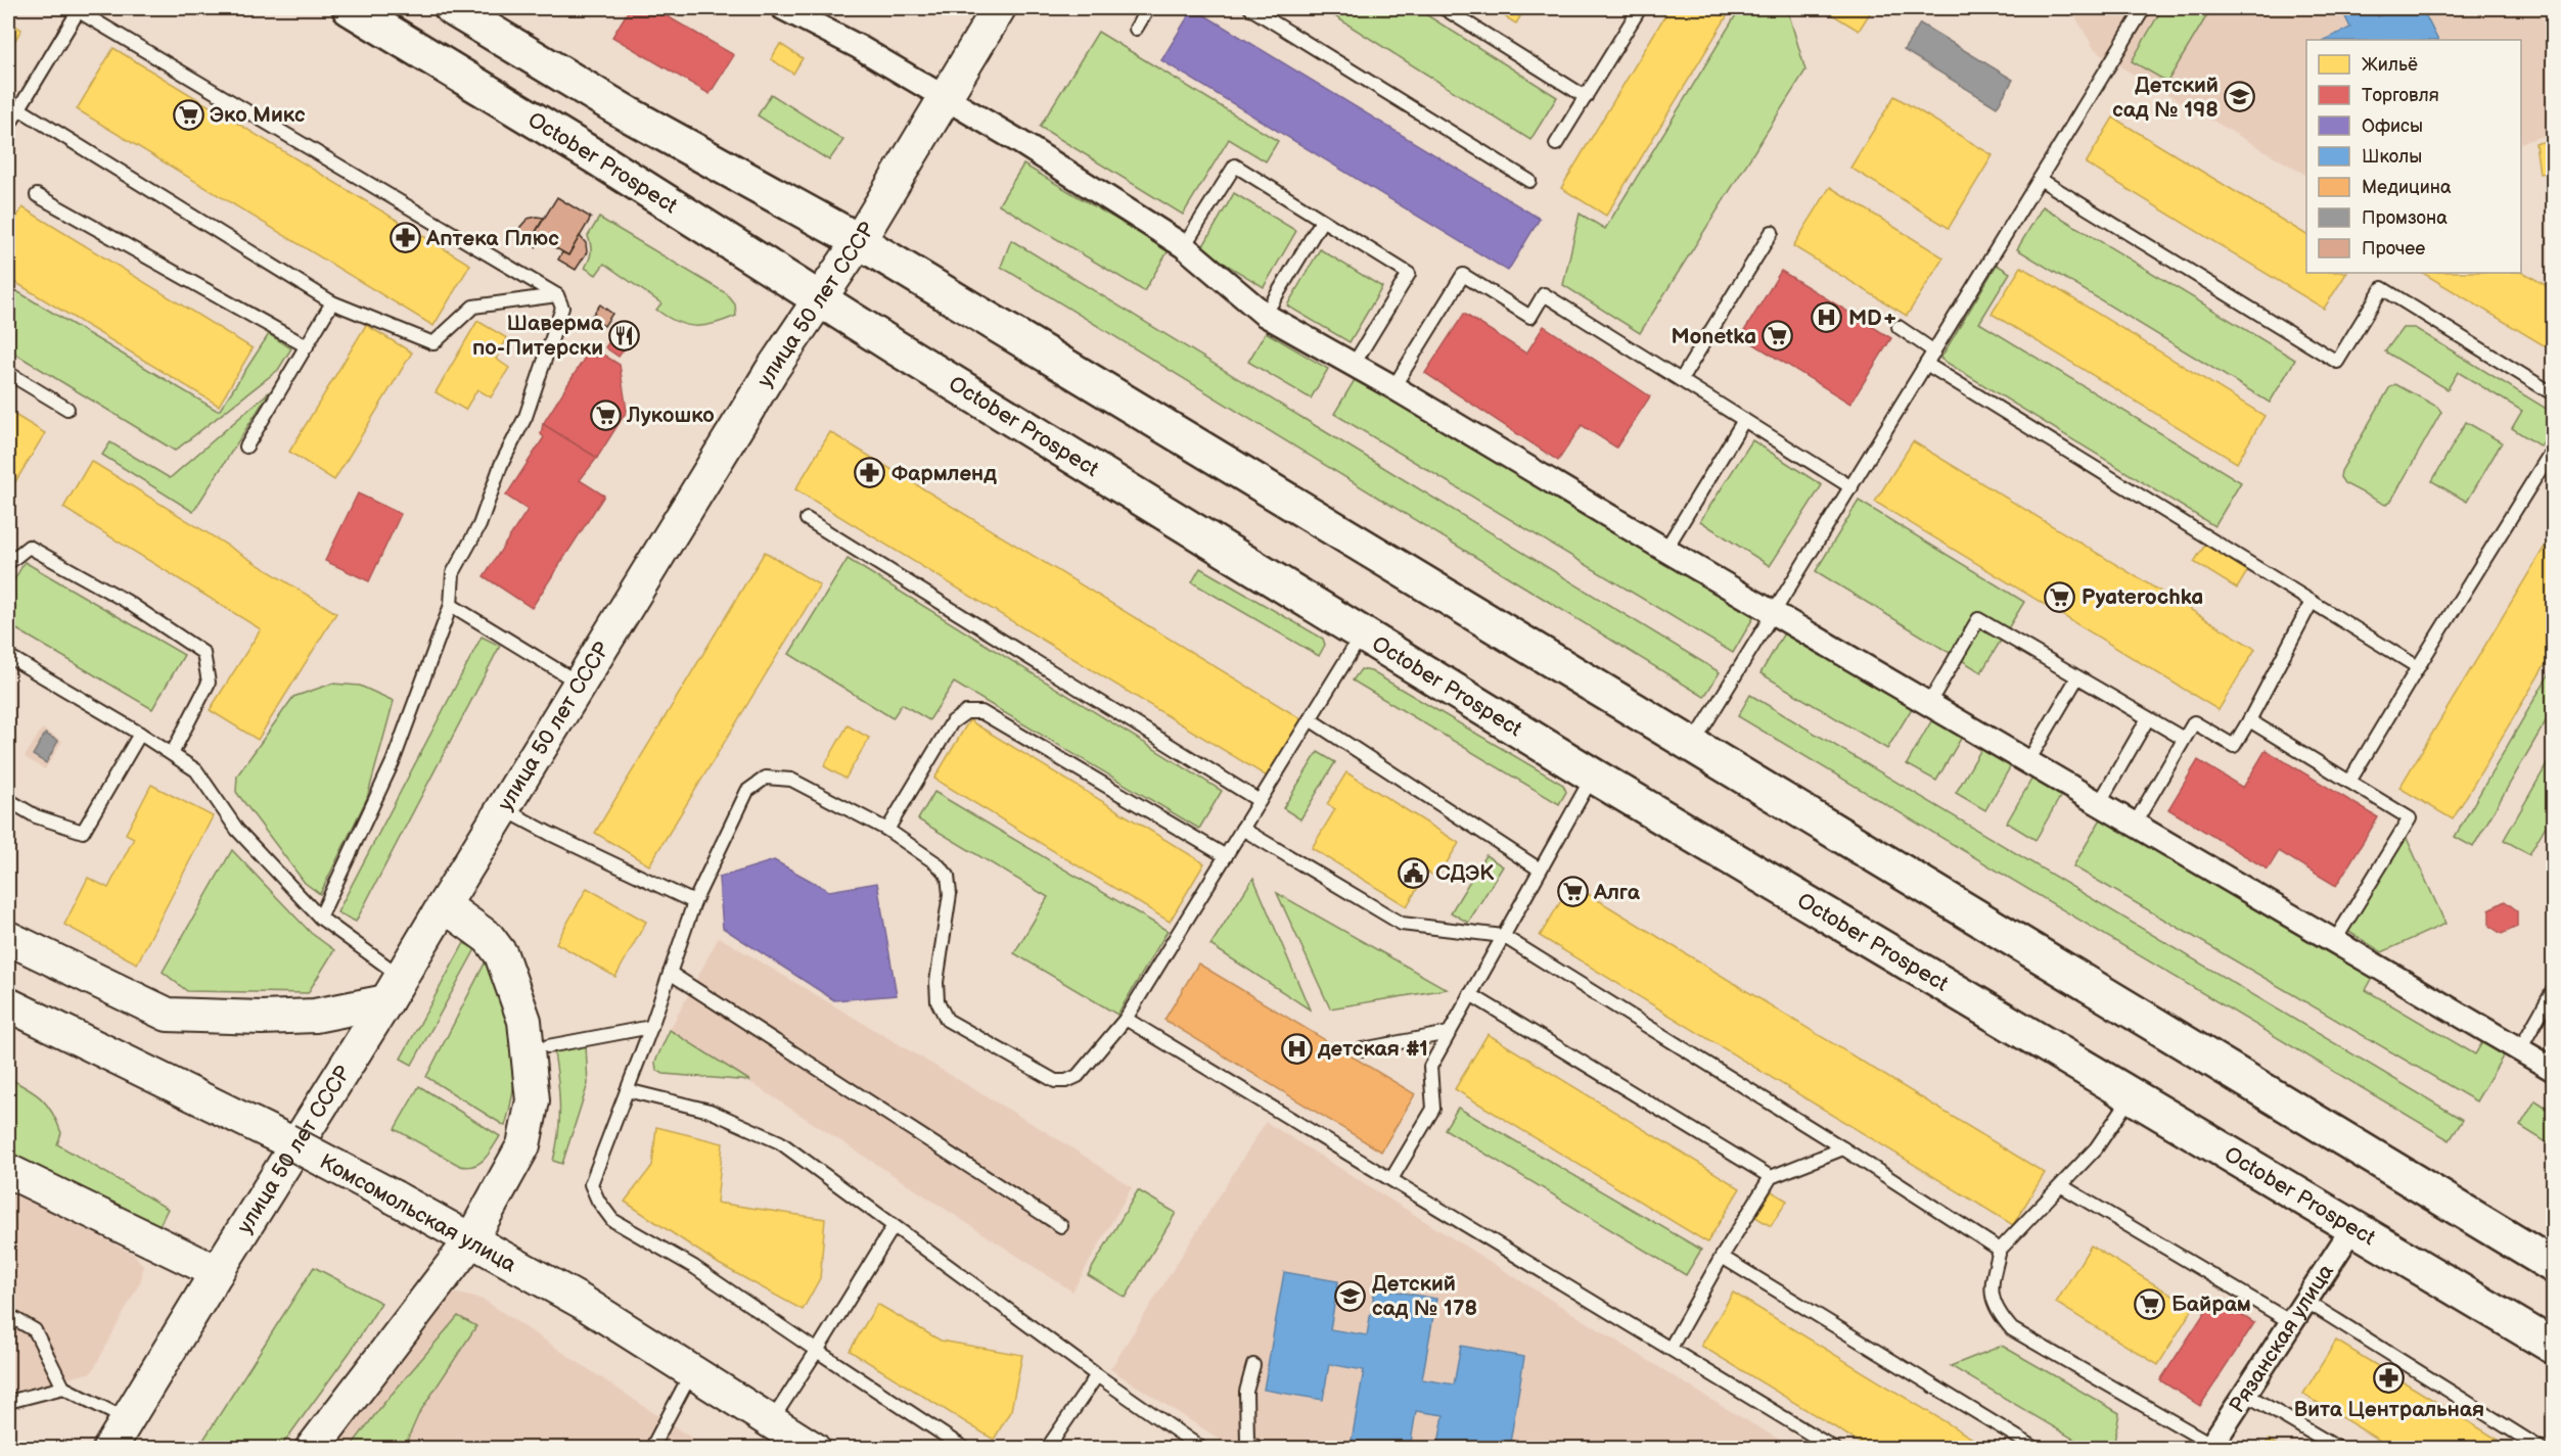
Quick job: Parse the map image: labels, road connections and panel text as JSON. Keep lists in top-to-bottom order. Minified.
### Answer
{"streets":{"main road":["October Prospect","улица 50 лет СССР","Комсомольская улица"],"street":["Рязанская улица"]},"crossings":[["October Prospect","улица 50 лет СССР"],["October Prospect","Рязанская улица"]],"places":{"school or university":["Детский сад № 198","Детский сад № 178"],"supermarket":["Эко Микс","Monetka","Лукошко","Pyaterochka","Алга","Байрам"],"pharmacy":["Аптека Плюс","Фармленд","Вита Центральная"],"hospital":["MD+","детская #1"],"restaurant":["Шаверма по-Питерски"],"public building":["СДЭК"]},"legend":["Жильё","Торговля","Офисы","Школы","Медицина","Промзона","Прочее"]}
